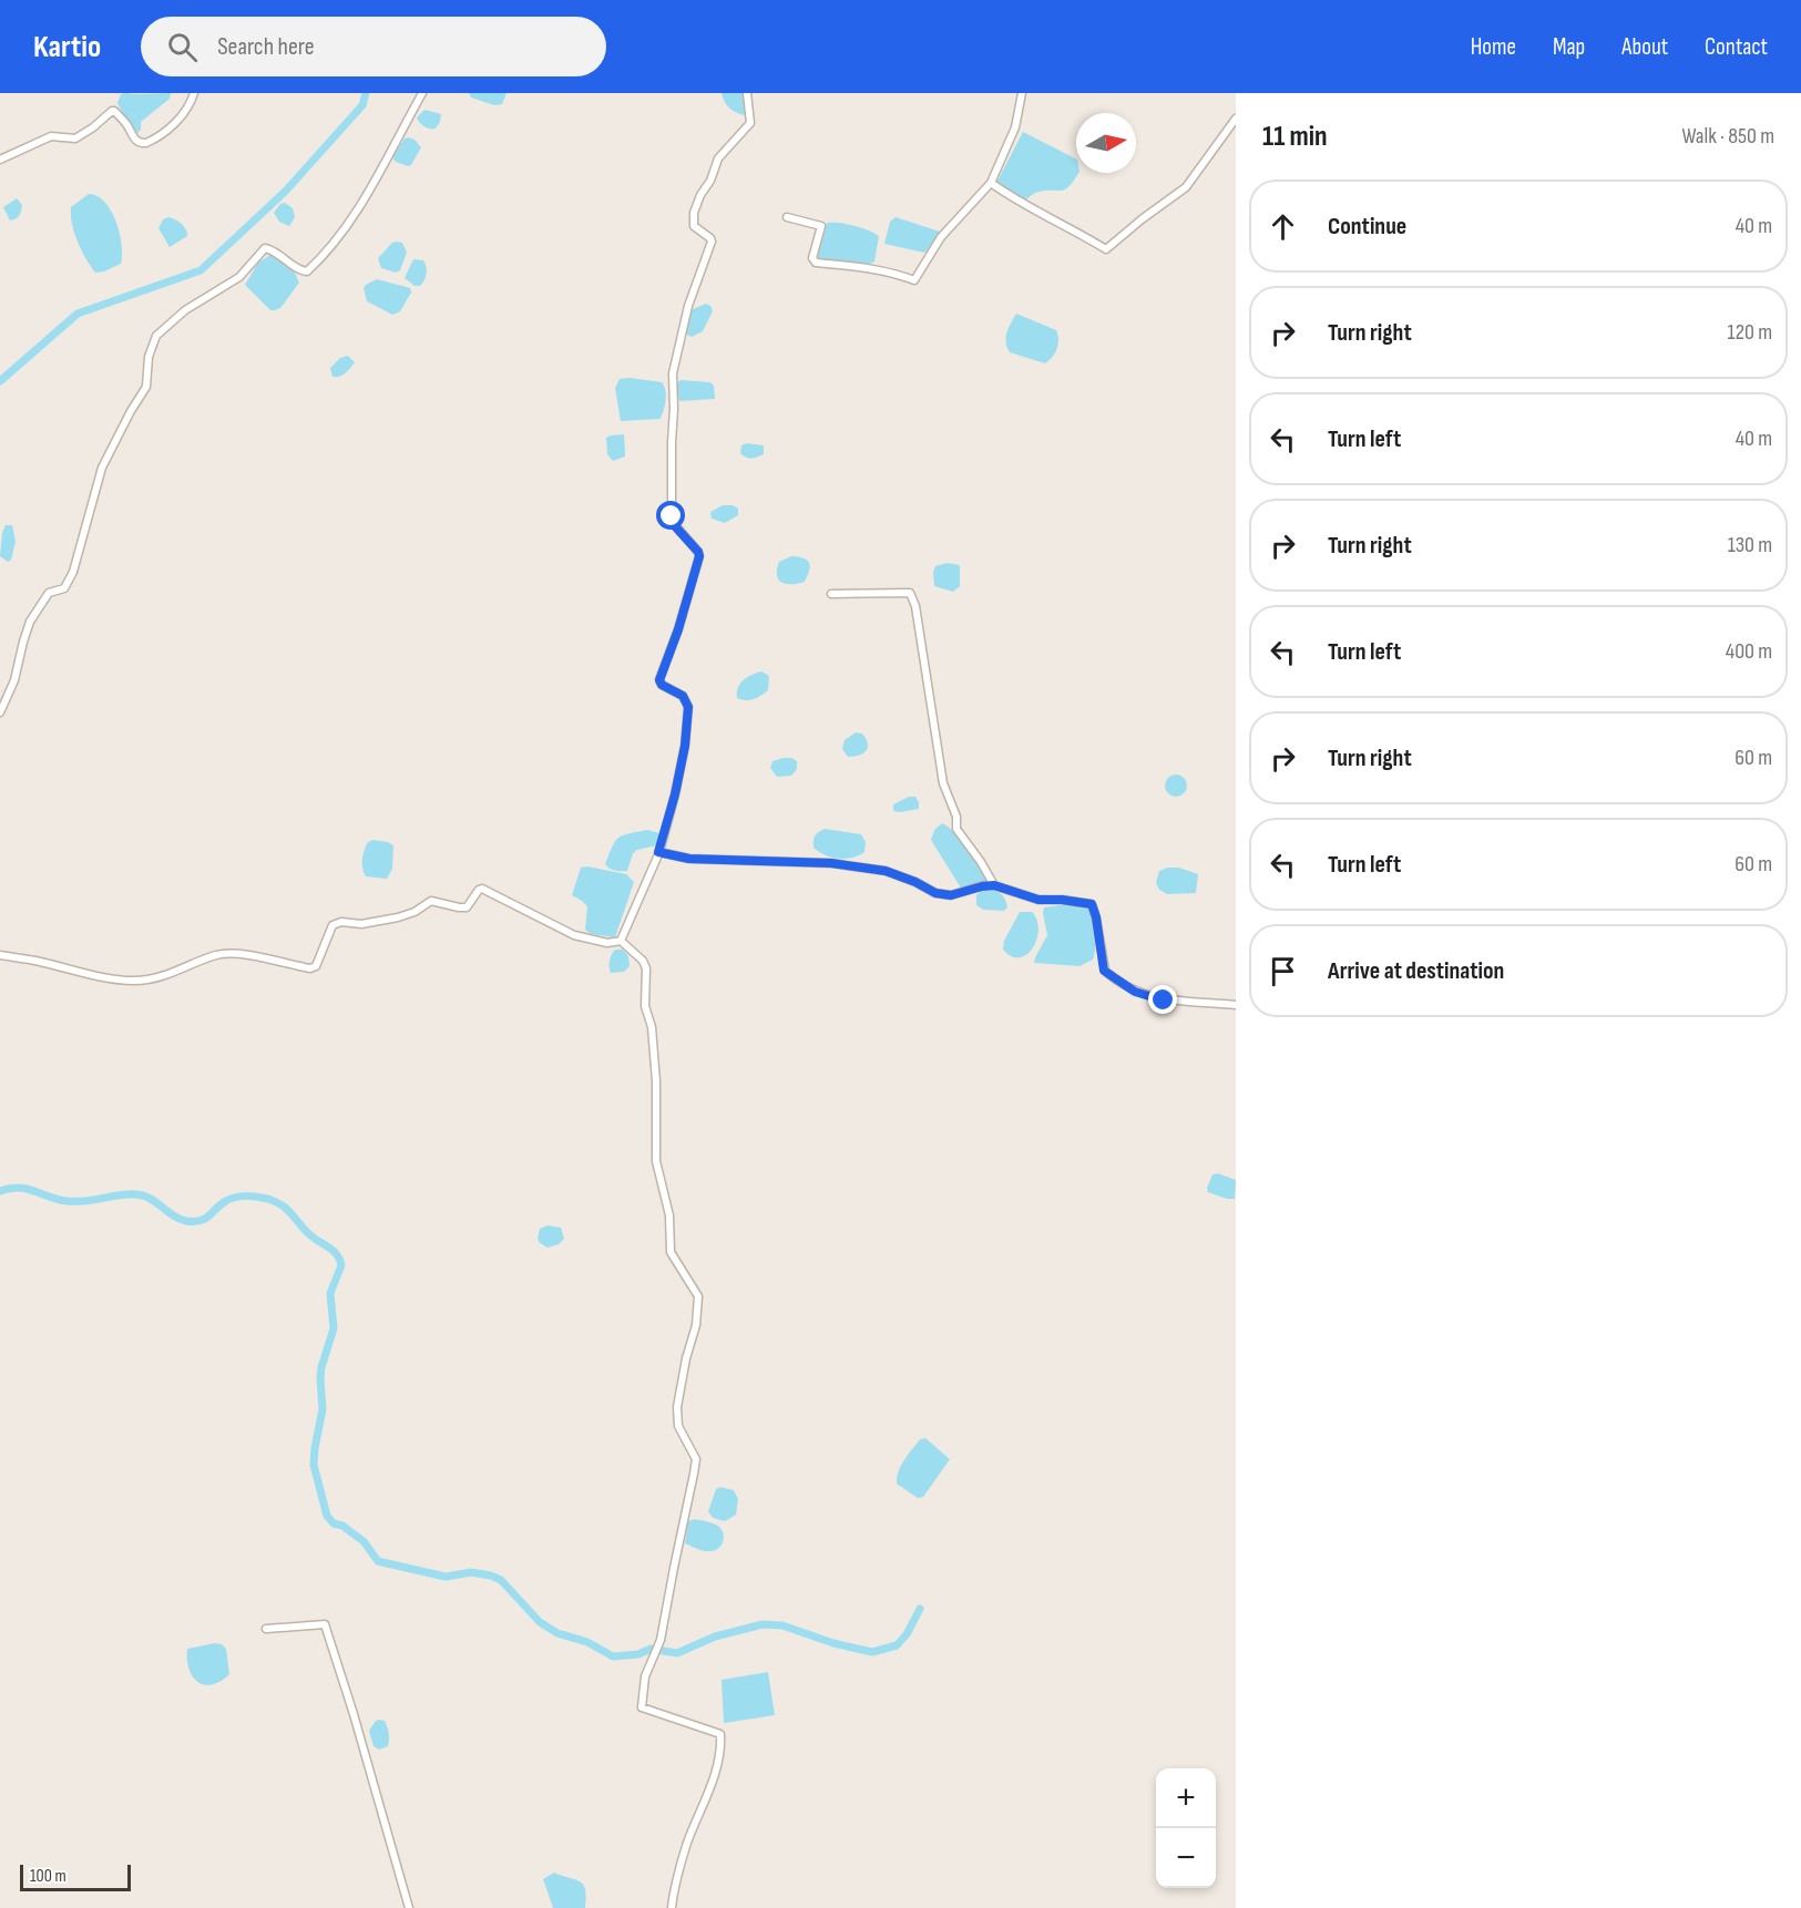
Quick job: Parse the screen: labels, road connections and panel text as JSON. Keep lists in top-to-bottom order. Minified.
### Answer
{"scale_bar":"100 m","north":"right","page":{"header":"Kartio","search":"Search here","nav":["Home","Map","About","Contact"],"heading":["11 min","Walk · 850 m"],"list":[["Continue","40 m"],["Turn right","120 m"],["Turn left","40 m"],["Turn right","130 m"],["Turn left","400 m"],["Turn right","60 m"],["Turn left","60 m"],"Arrive at destination"],"map_buttons":["+","−"],"scale":"100 m"}}
